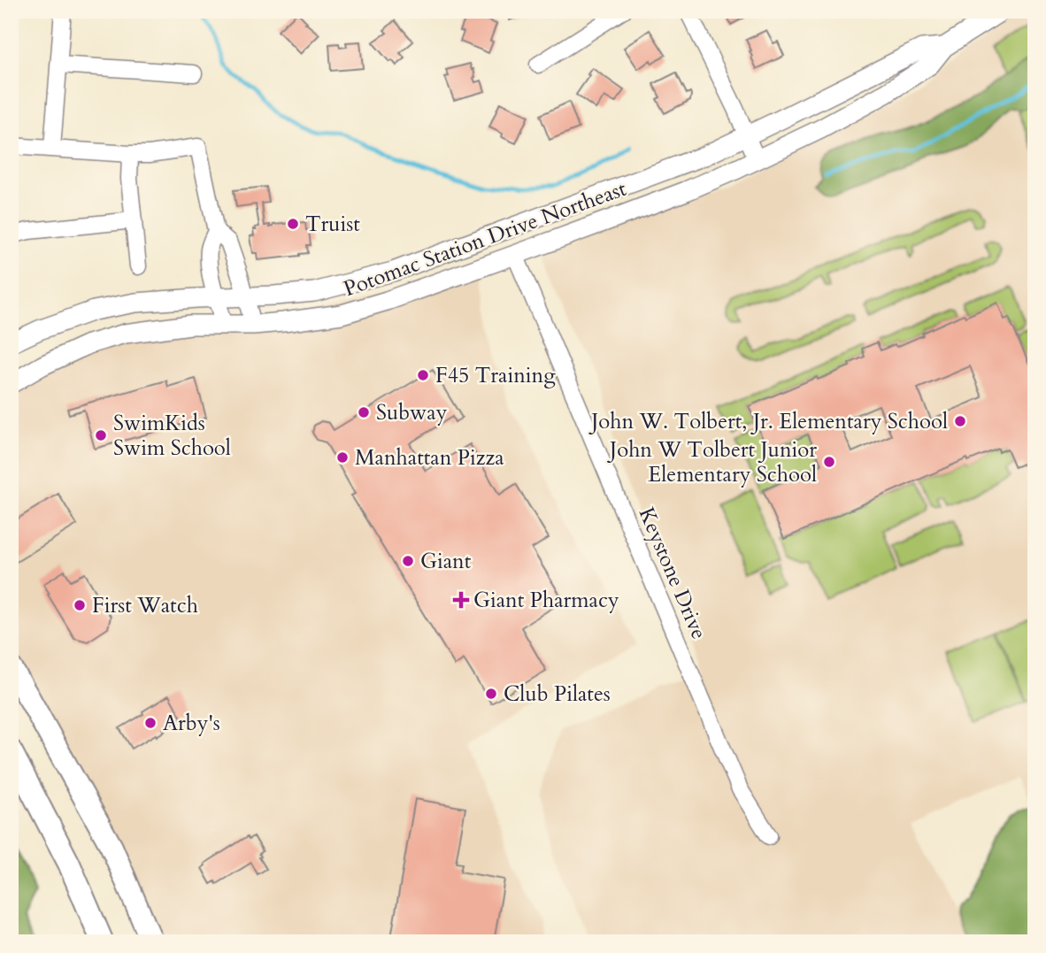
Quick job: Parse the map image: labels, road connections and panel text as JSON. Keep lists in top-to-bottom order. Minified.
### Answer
{"streets":{"street":["Potomac Station Drive Northeast","Keystone Drive"]},"crossings":[["Potomac Station Drive Northeast","Keystone Drive"]],"places":{"other":["Truist","F45 Training","Subway","John W. Tolbert, Jr. Elementary School","SwimKids Swim School","Manhattan Pizza","John W Tolbert Junior Elementary School","Giant","First Watch","Club Pilates","Arby's"],"health":["Giant Pharmacy"]}}
